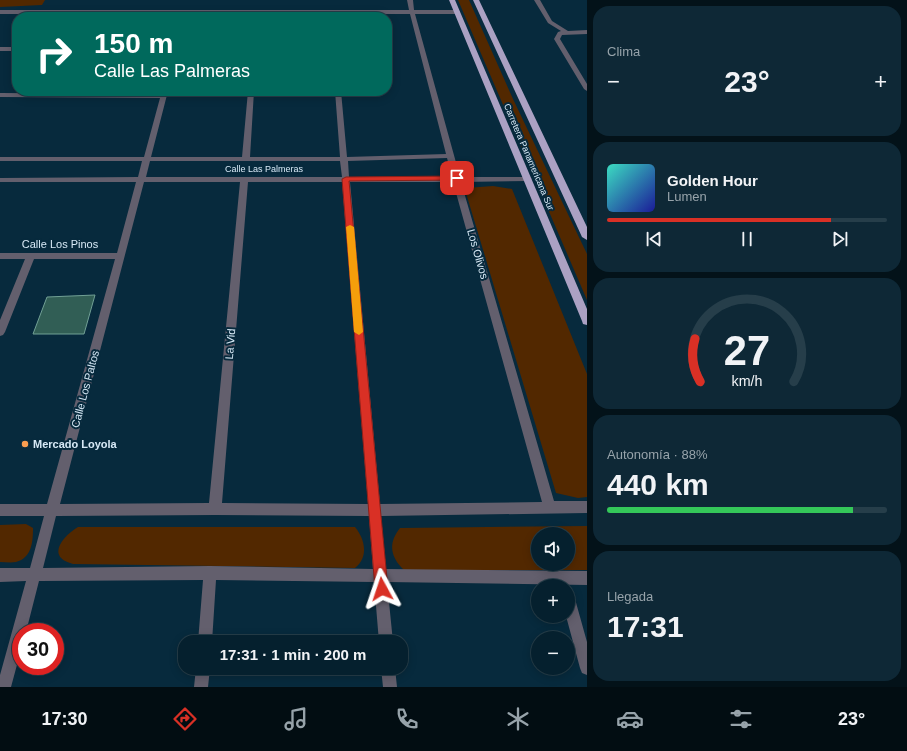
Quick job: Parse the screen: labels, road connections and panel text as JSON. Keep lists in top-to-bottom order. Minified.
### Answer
{"streets":{"highway":["Carretera Panamericana Sur"],"street":["Calle Las Palmeras","Calle Los Pinos","Los Olivos","La Vid","Calle Los Paltos"]},"crossings":[["Carretera Panamericana Sur","Calle Las Palmeras"],["Calle Las Palmeras","Los Olivos"],["Calle Las Palmeras","La Vid"],["Calle Las Palmeras","Calle Los Paltos"],["Calle Los Pinos","Calle Los Paltos"]],"places":["Mercado Loyola"],"page":{"tile":["Clima",["Autonomía · 88%","440 km"],["Llegada","17:31"]],"turn":["150 m","Calle Las Palmeras"],"heat":["−","23°","+"],"song":["Golden Hour","Lumen"],"map_buttons":["+","−"],"limit":"30","trip":"17:31 · 1 min · 200 m","tabs":["17:30","23°"],"gauge":["27","km/h"]}}
